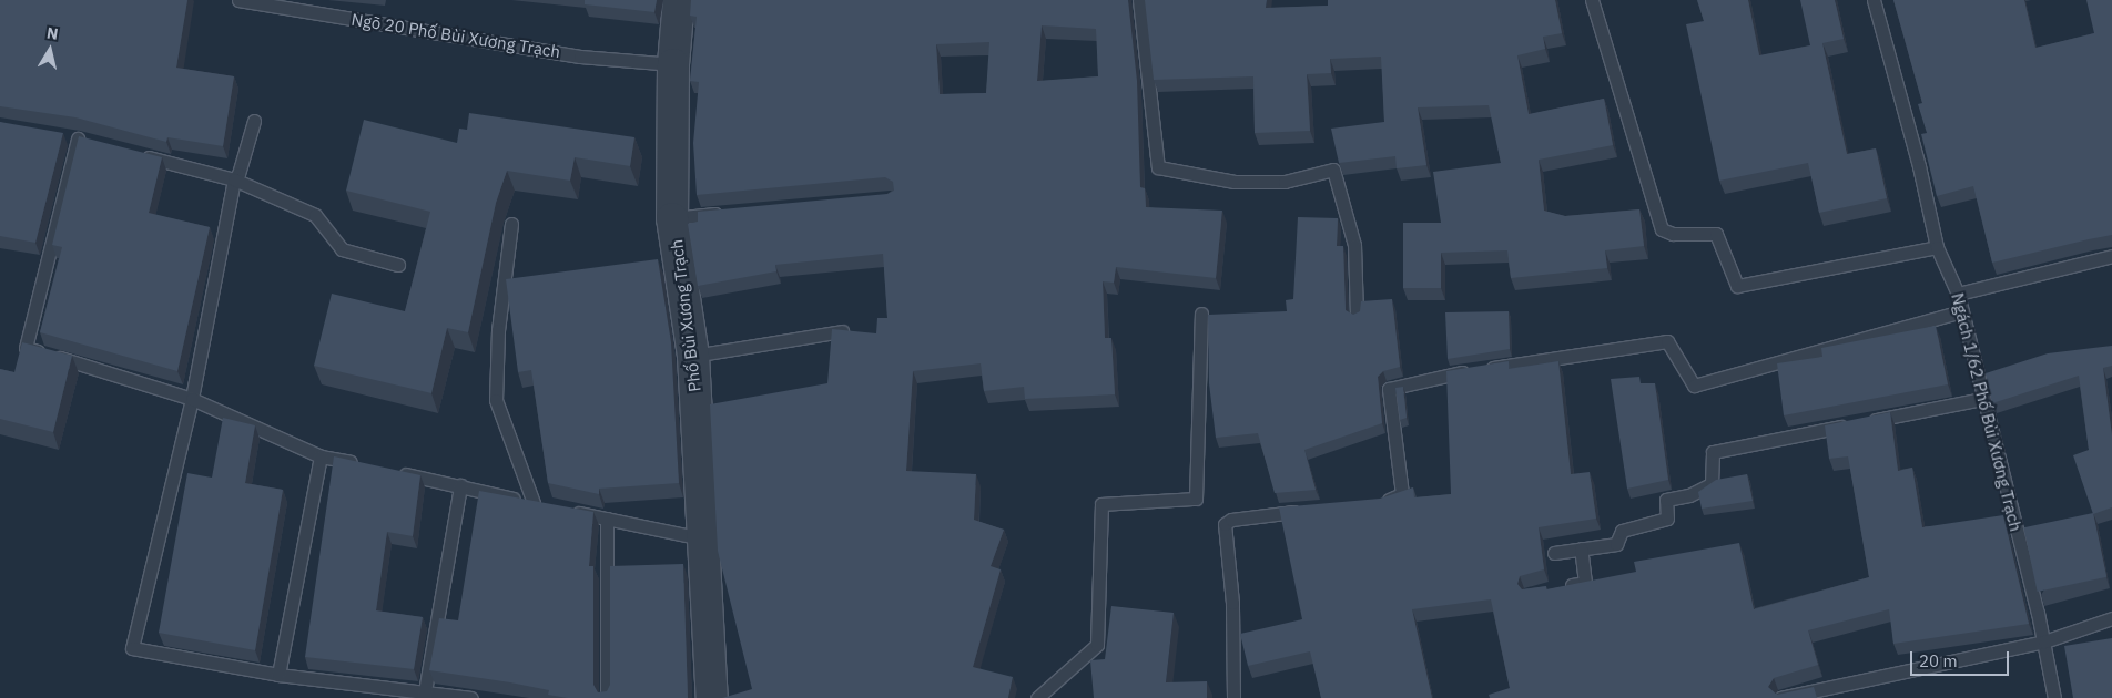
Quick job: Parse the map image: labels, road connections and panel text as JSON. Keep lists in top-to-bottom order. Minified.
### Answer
{"streets":{"street":["Phố Bùi Xương Trạch"],"lane":["Ngõ 20 Phố Bùi Xương Trạch","Ngách 1/62 Phố Bùi Xương Trạch"]},"crossings":[["Ngõ 20 Phố Bùi Xương Trạch","Phố Bùi Xương Trạch"]],"scale_bar":"20 m","north":"top"}
